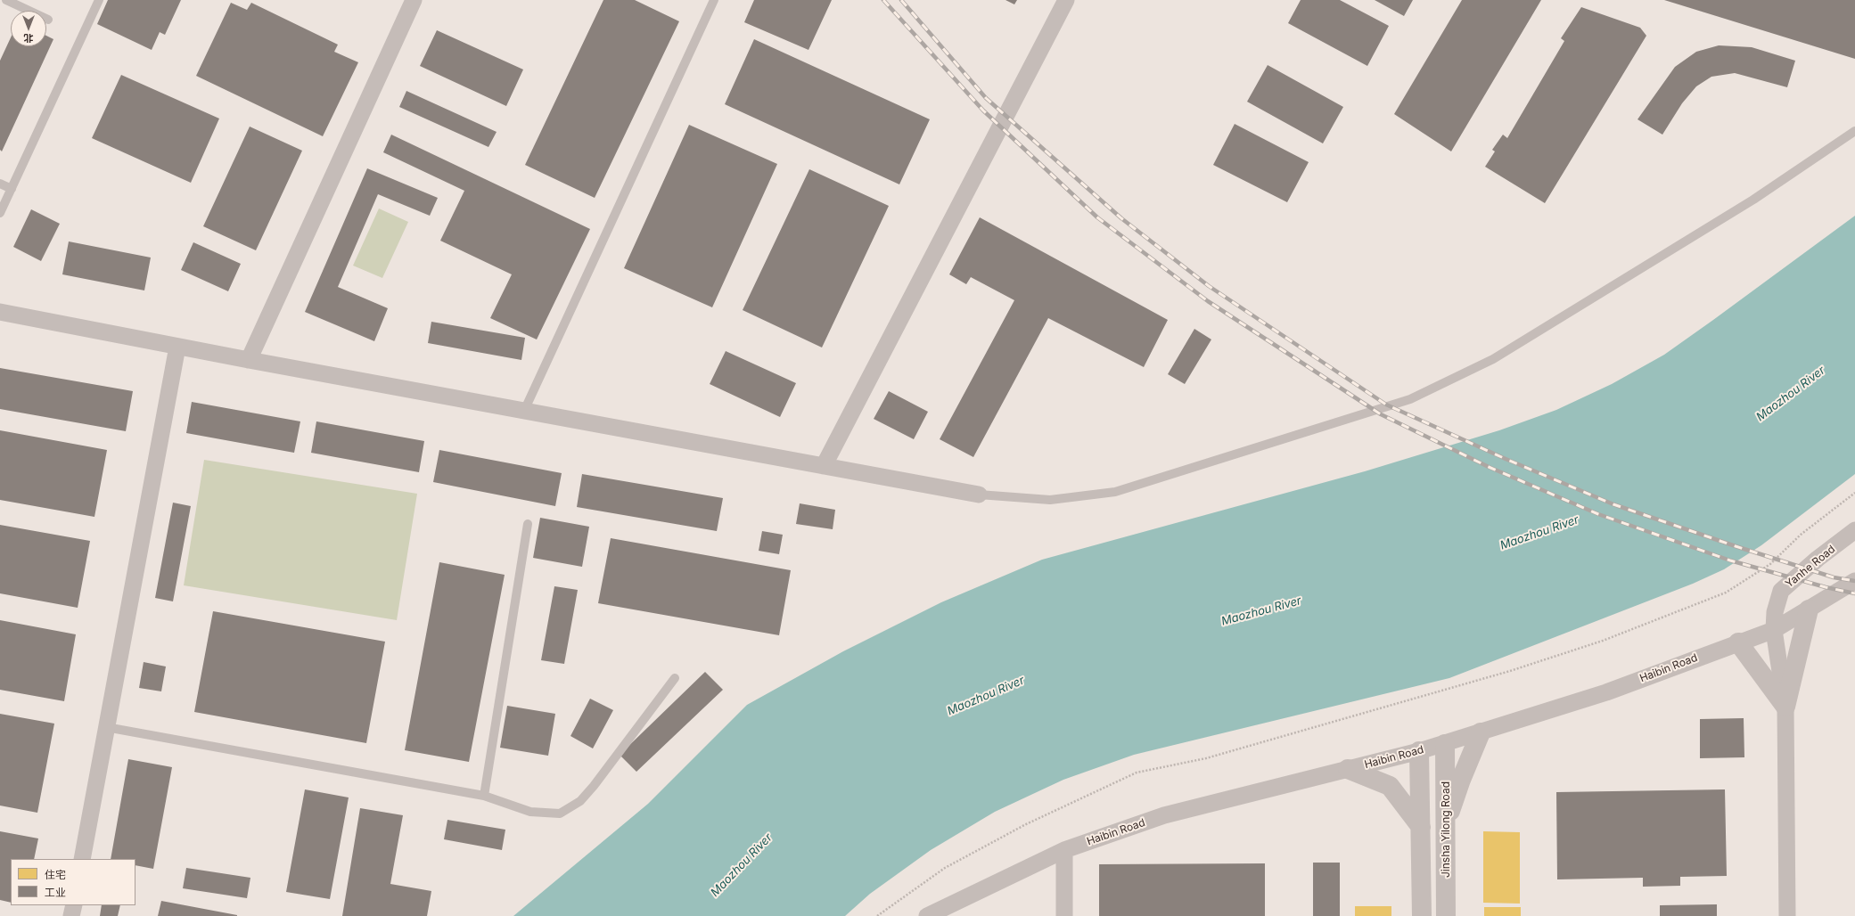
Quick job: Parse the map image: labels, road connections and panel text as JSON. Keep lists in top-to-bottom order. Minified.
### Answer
{"streets":{"street":["Yanhe Road","Haibin Road","Jinsha Yilong Road"]},"crossings":[["Yanhe Road","Haibin Road"],["Haibin Road","Jinsha Yilong Road"]],"water":["Maozhou River"],"legend":["住宅","工业"],"north":"bottom"}
